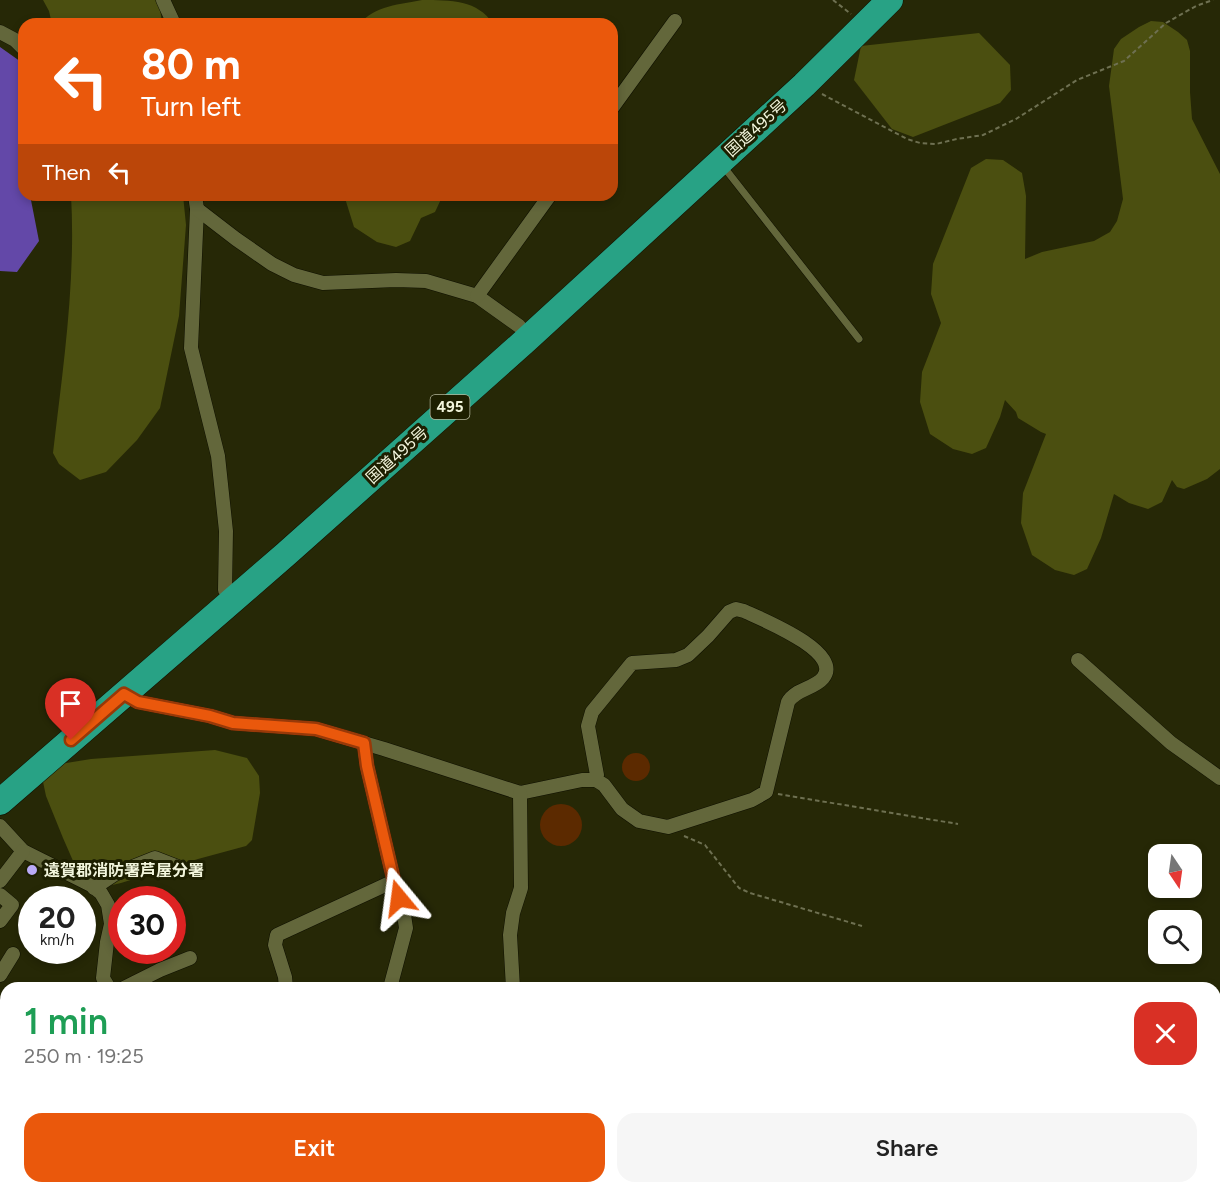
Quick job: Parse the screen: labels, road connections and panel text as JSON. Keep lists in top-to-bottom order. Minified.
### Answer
{"streets":{"highway":["国道495号","495"]},"places":["遠賀郡消防署芦屋分署"],"north":"bottom","page":{"turn":["80 m","Turn left"],"then":"Then","speed":"20 km/h","limit":"30","heading":["1 min","250 m · 19:25"],"buttons":["Exit","Share"]}}
